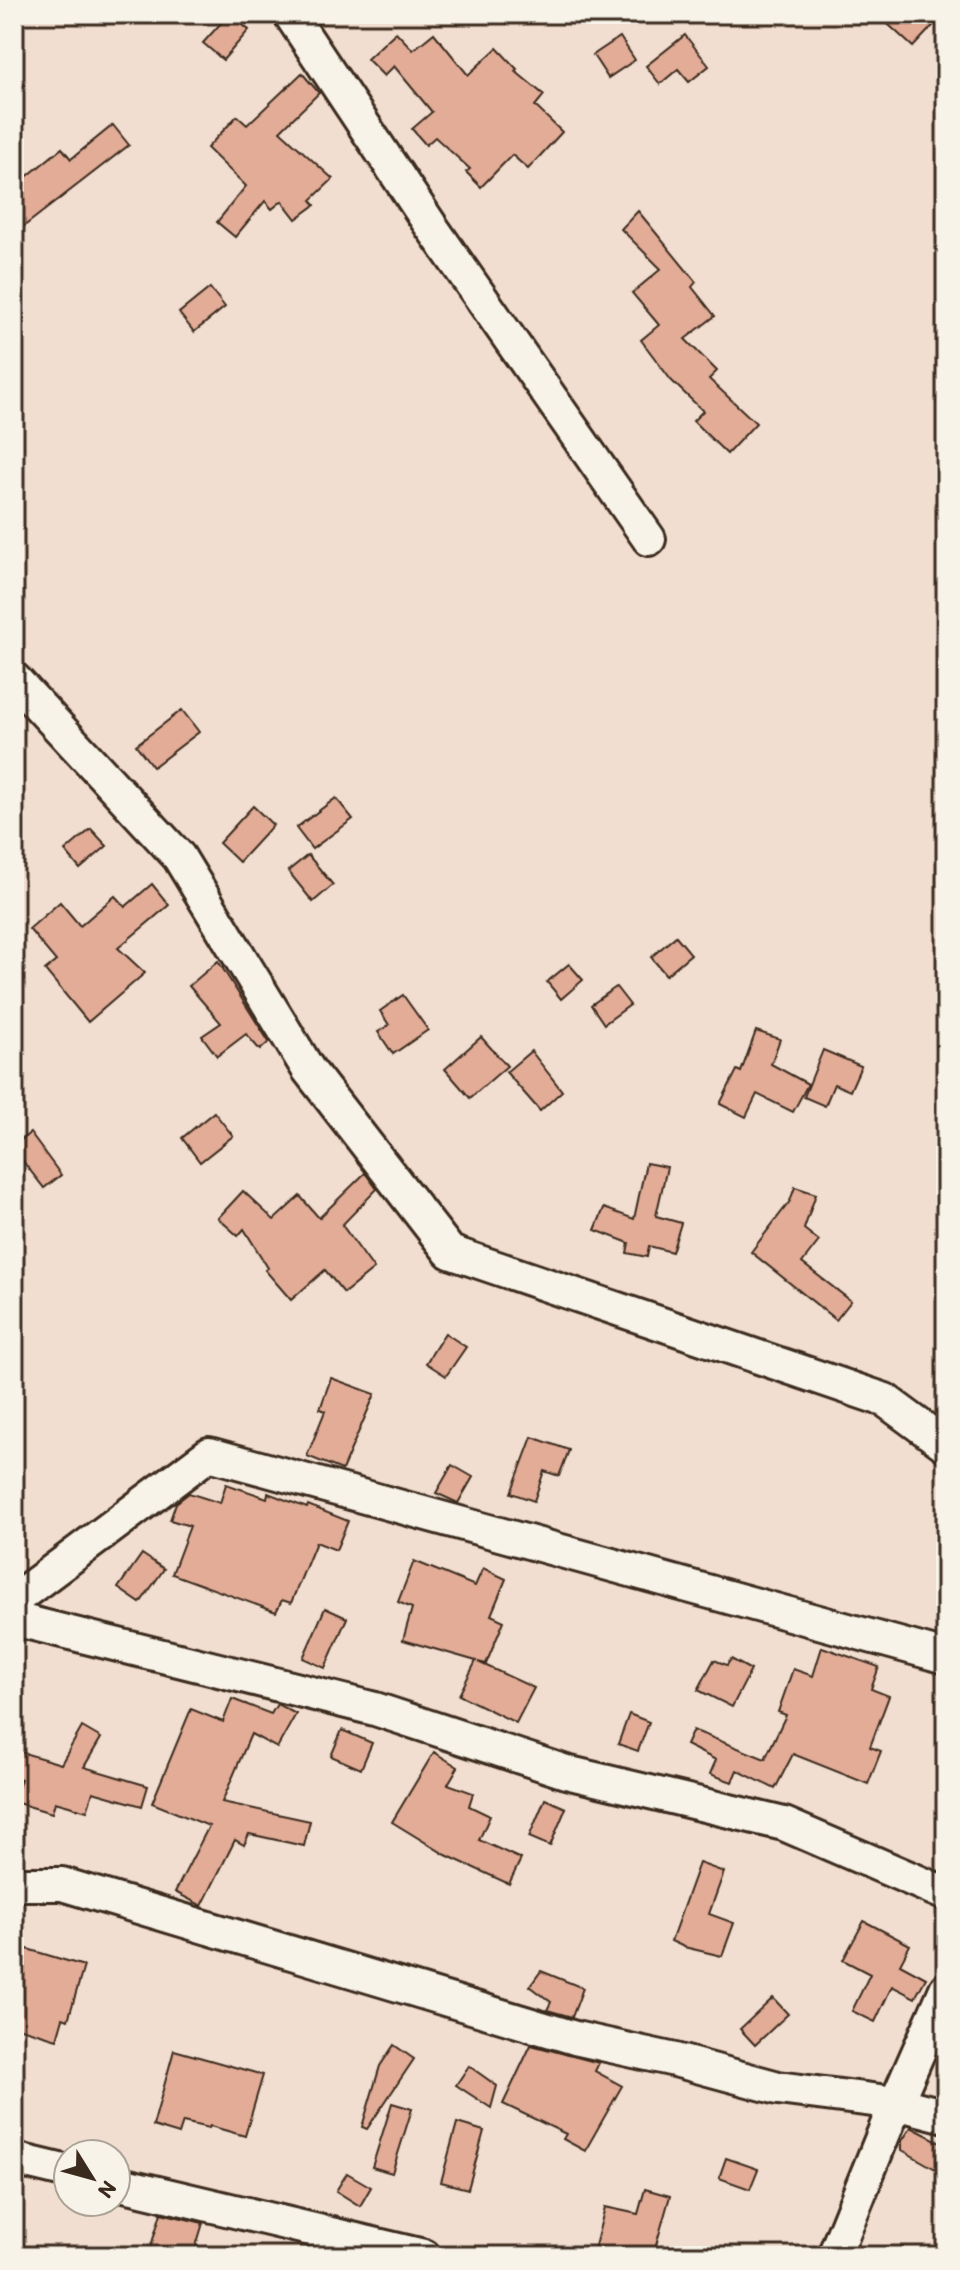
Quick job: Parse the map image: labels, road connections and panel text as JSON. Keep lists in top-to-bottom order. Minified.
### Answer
{"north":"bottom right"}
